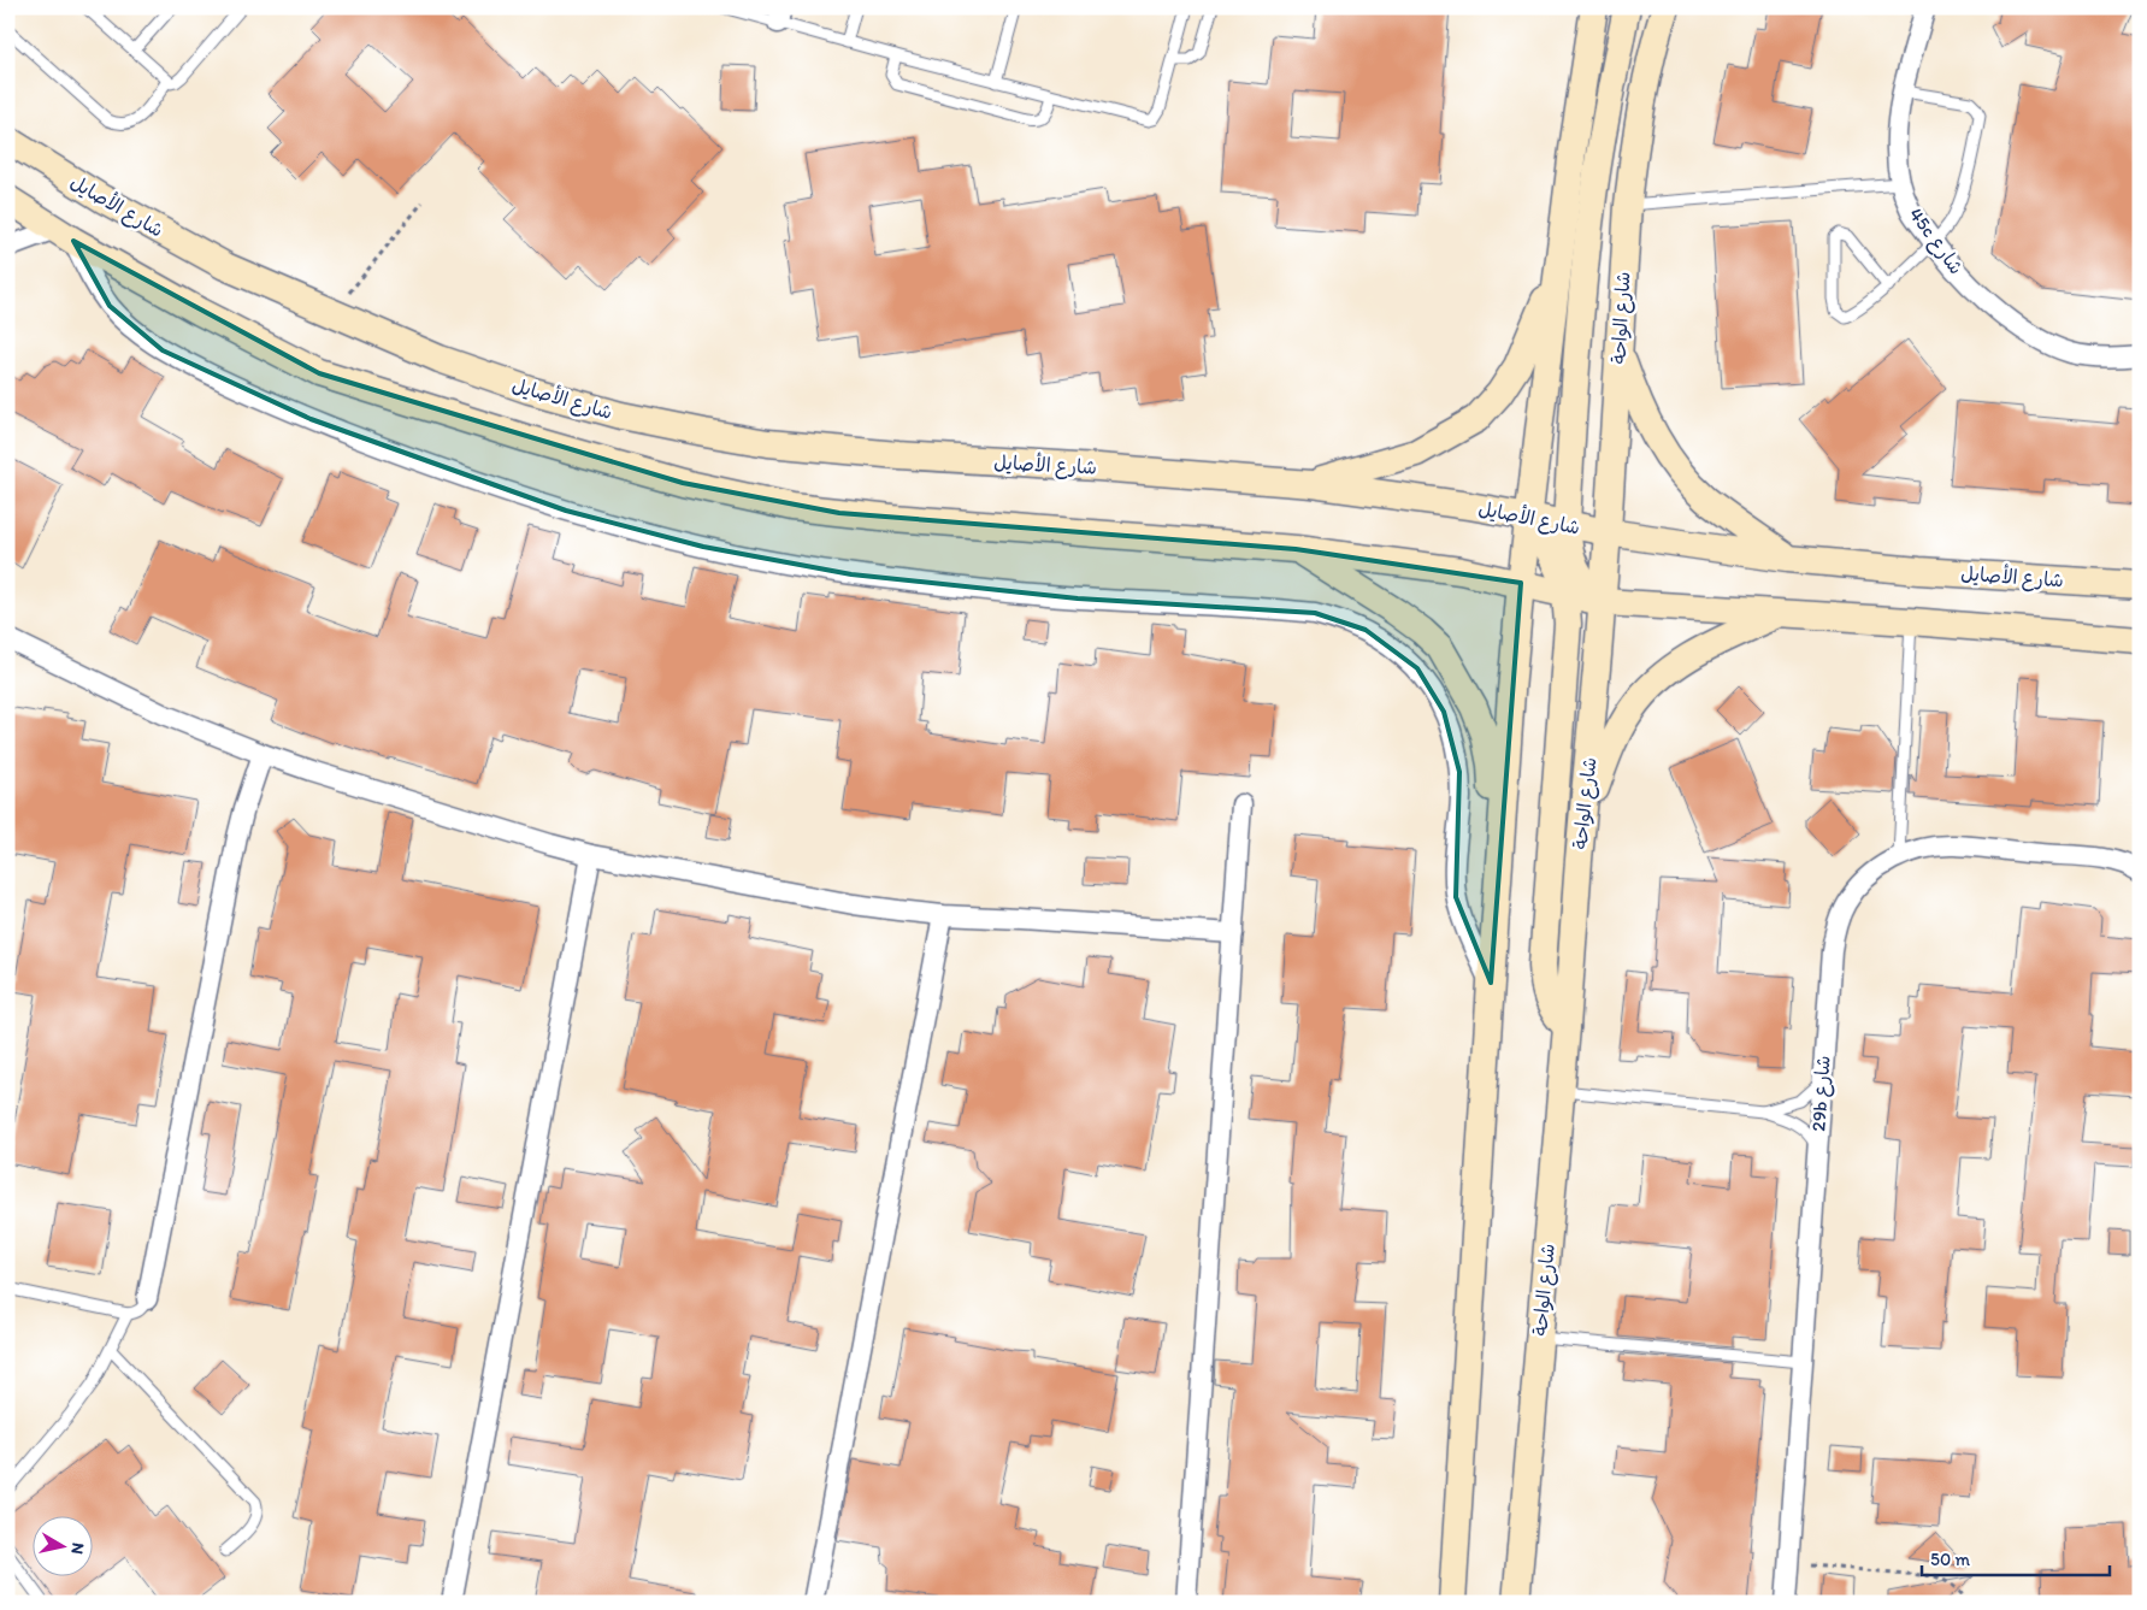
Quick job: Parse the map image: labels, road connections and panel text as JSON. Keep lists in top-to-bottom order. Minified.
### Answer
{"streets":{"main road":["شارع الأصايل","شارع الواحة"],"street":["45c شارع","29b شارع"]},"crossings":[["شارع الأصايل","شارع الواحة"]],"scale_bar":"50 m","north":"right"}
